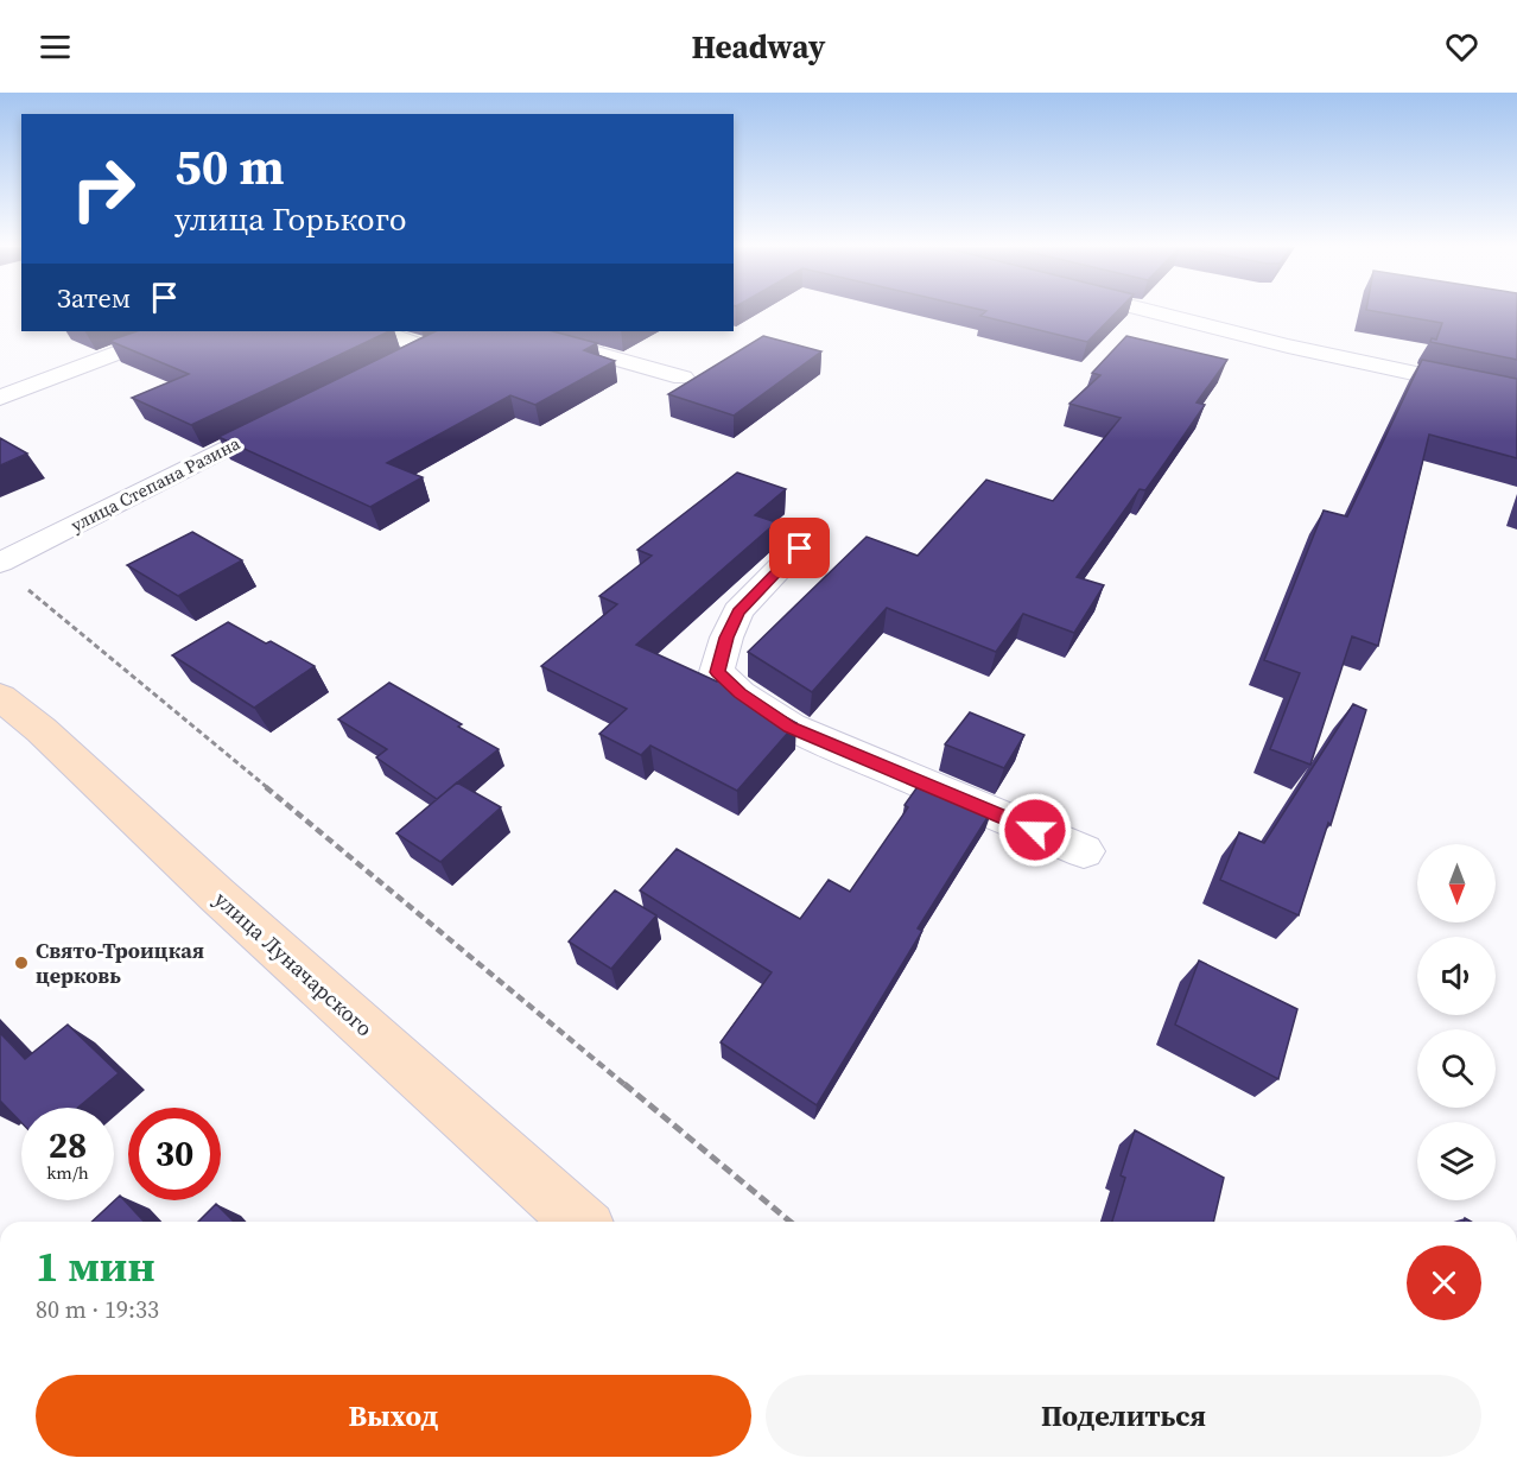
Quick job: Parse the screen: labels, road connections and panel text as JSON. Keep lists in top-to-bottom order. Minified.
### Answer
{"streets":{"main road":["улица Луначарского"],"street":["улица Степана Разина"]},"places":["Свято-Троицкая церковь"],"north":"bottom","page":{"header":"Headway","turn":["50 m","улица Горького"],"then":"Затем","speed":"28 km/h","limit":"30","heading":["1 мин","80 m · 19:33"],"buttons":["Выход","Поделиться"]}}
